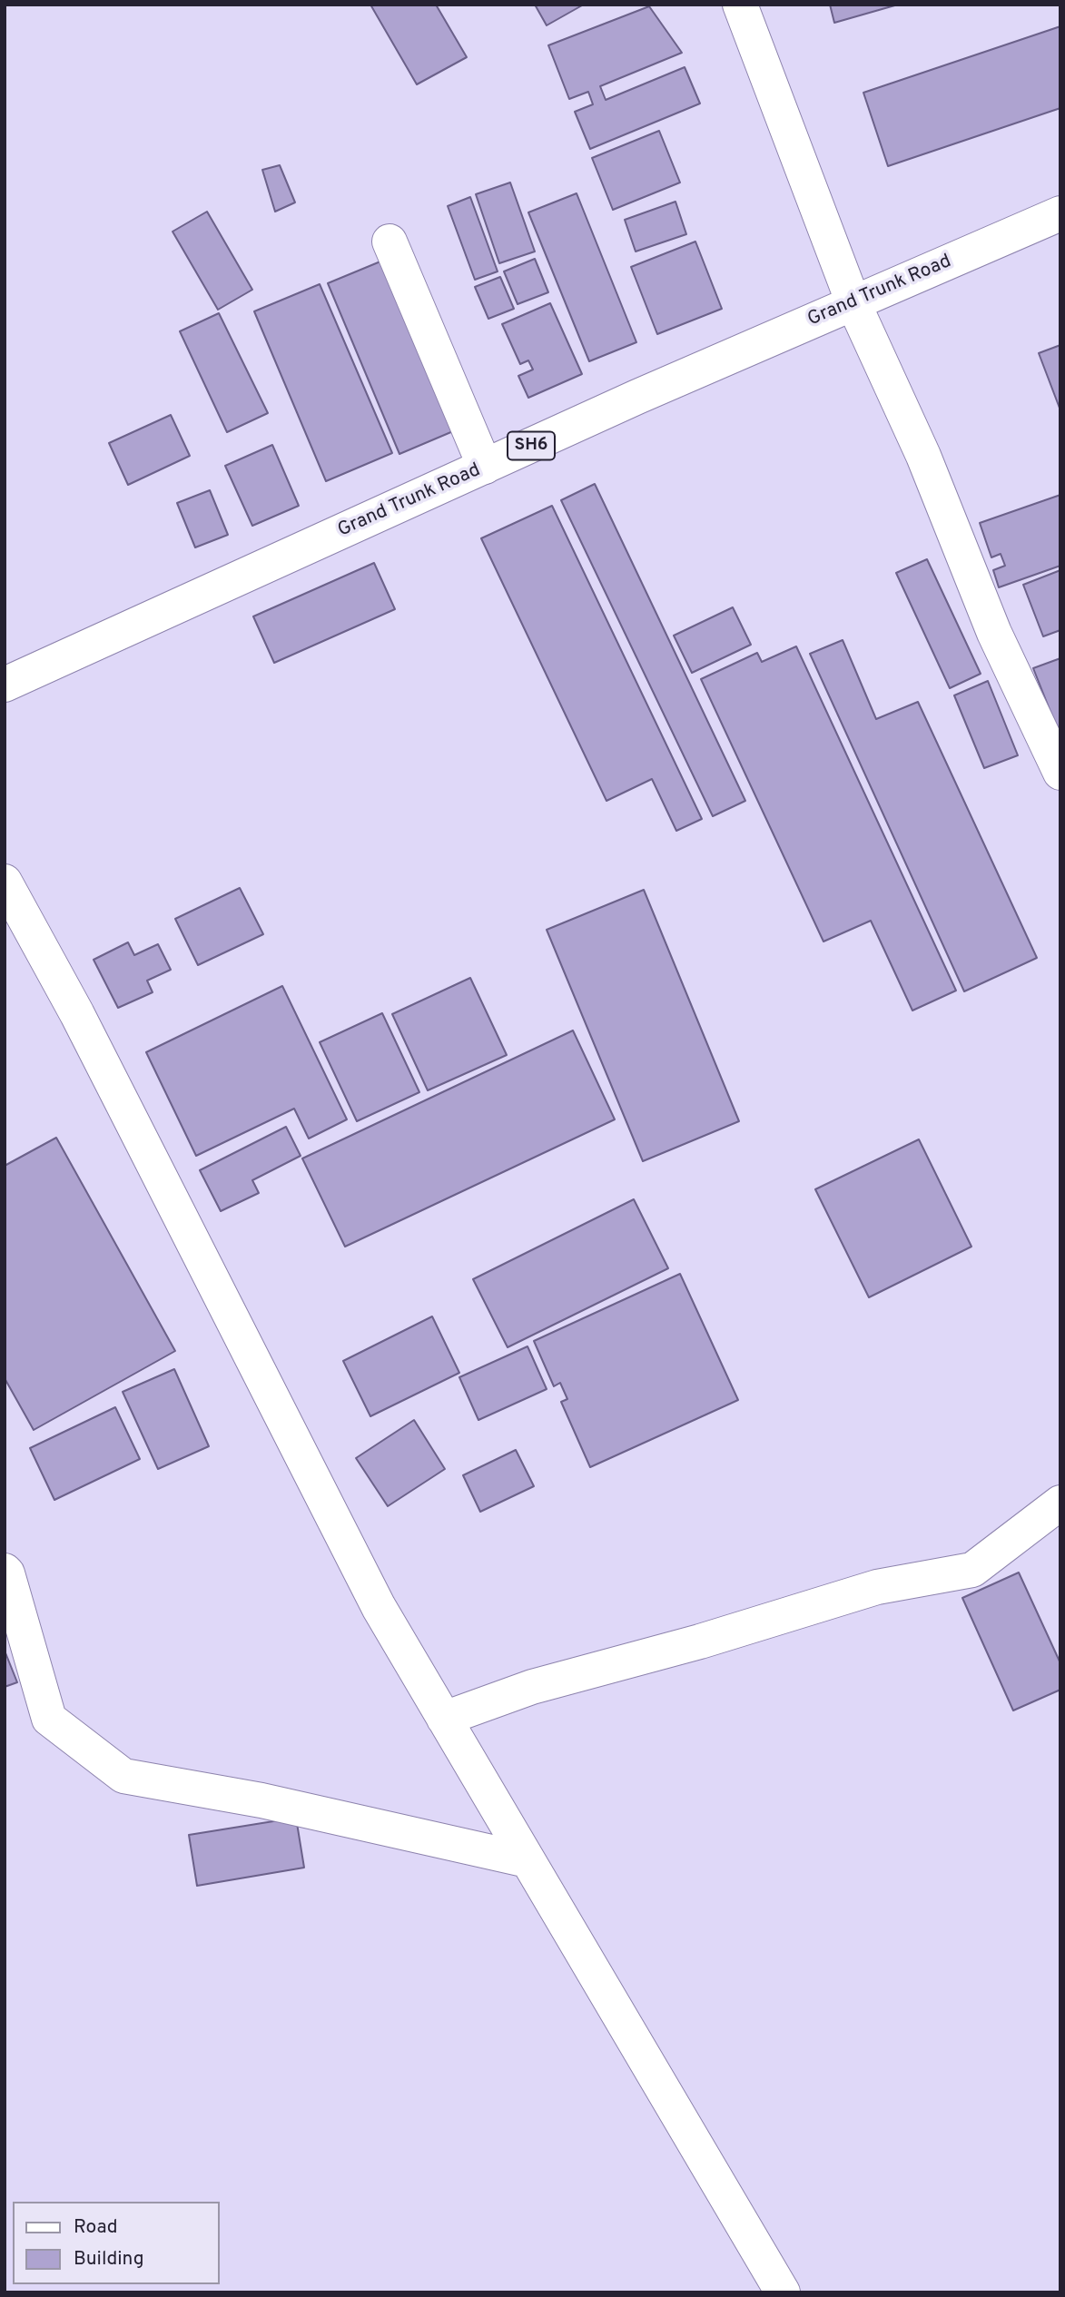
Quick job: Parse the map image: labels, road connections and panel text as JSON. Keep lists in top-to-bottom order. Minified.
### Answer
{"streets":{"street":["Grand Trunk Road","SH6"]},"legend":["Road","Building"]}
